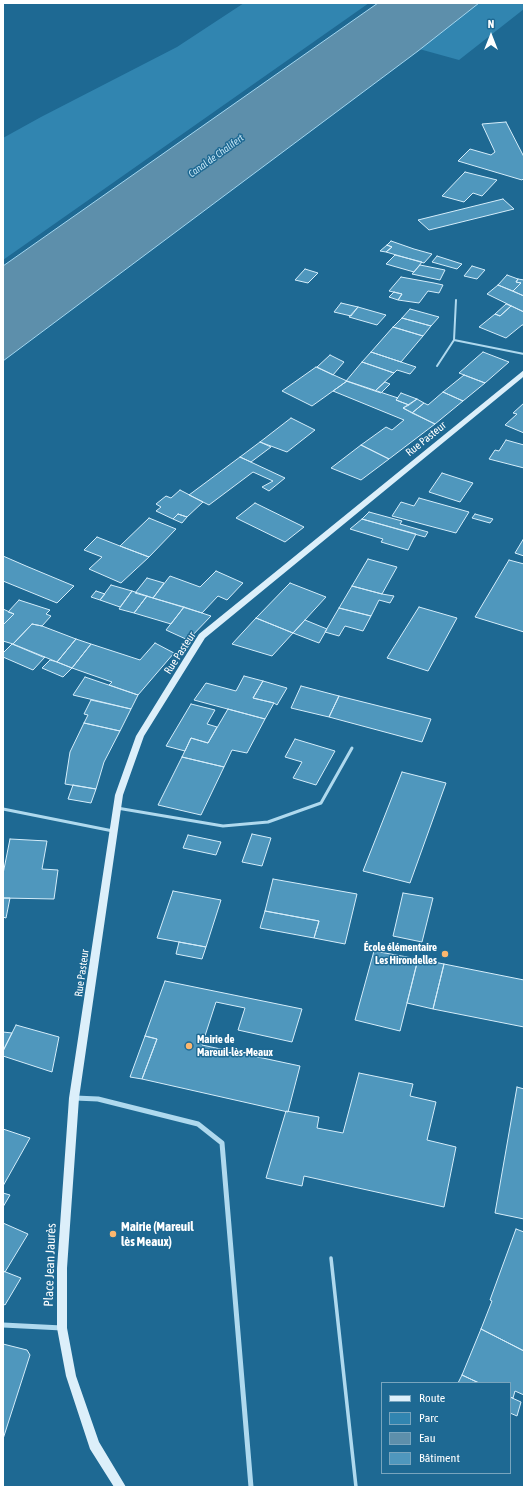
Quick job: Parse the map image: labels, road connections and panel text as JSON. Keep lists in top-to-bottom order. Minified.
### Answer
{"streets":{"street":["Rue Pasteur","Place Jean Jaurès"]},"crossings":[["Rue Pasteur","Place Jean Jaurès"]],"water":["Canal de Chalifert"],"places":["École élémentaire Les Hirondelles","Mairie de Mareuil-lès-Meaux","Mairie (Mareuil lès Meaux)"],"legend":["Route","Parc","Eau","Bâtiment"],"north":"top"}
